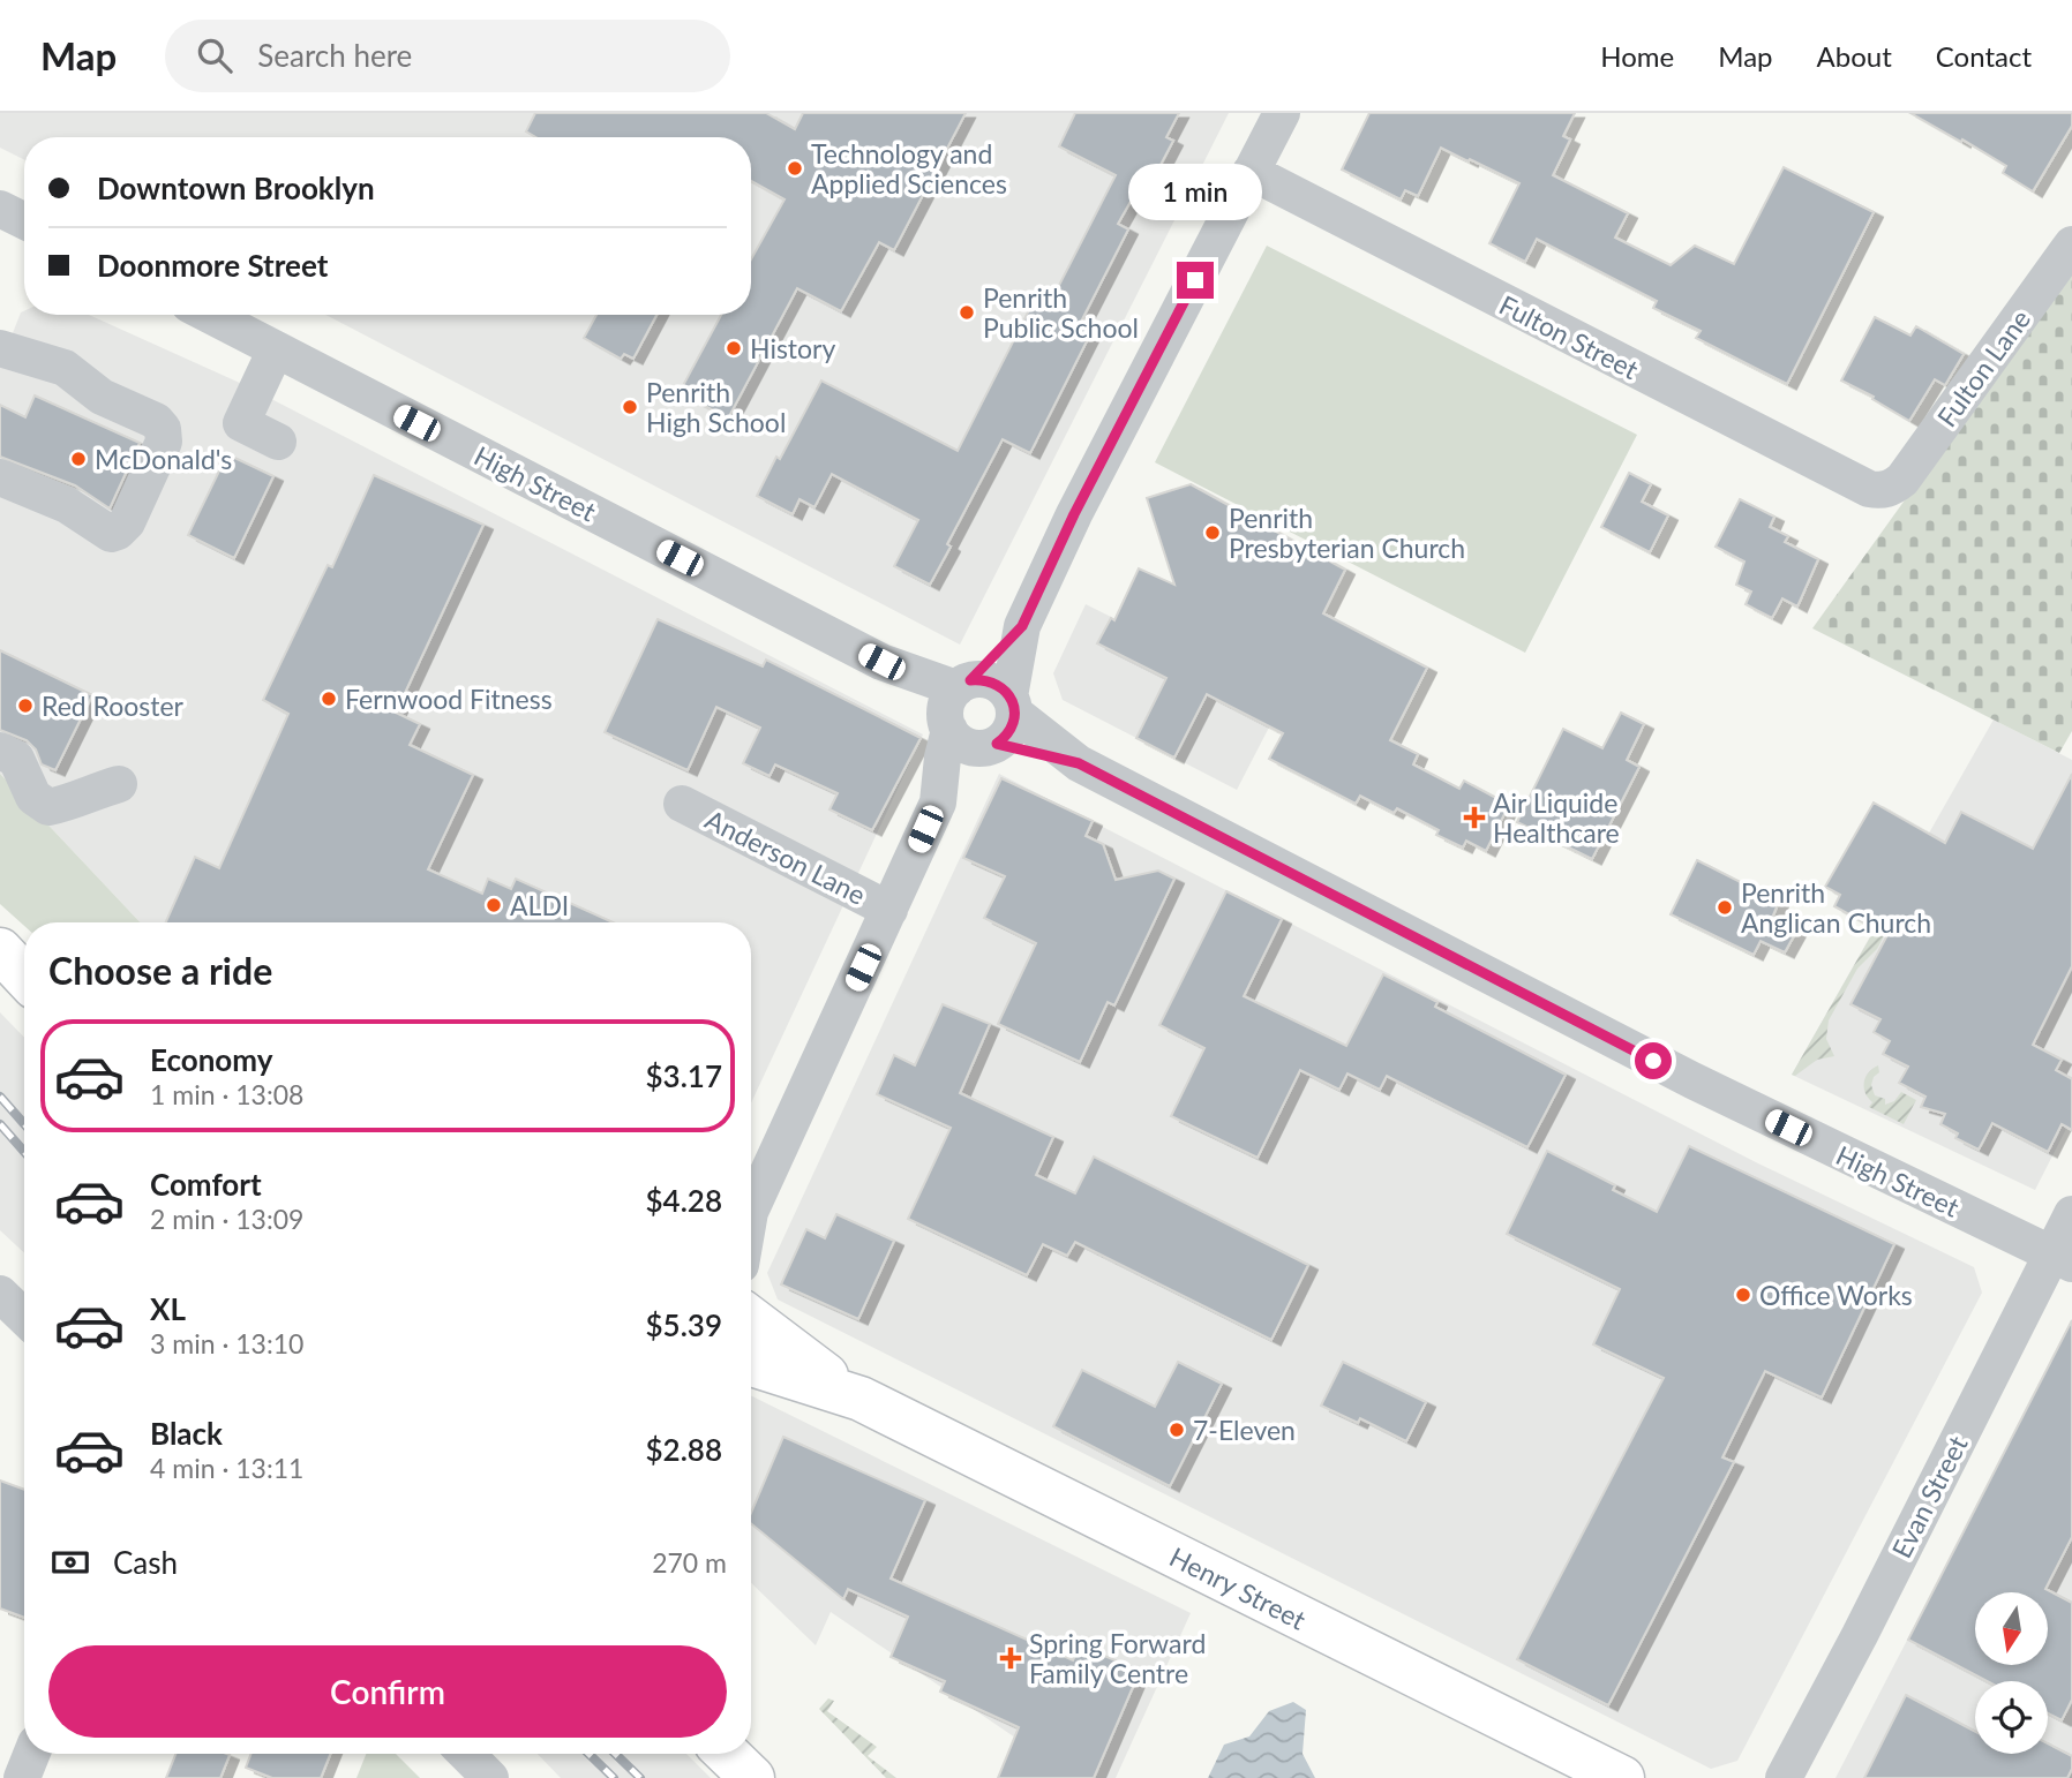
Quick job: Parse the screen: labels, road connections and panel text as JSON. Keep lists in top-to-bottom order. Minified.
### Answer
{"streets":{"main road":["Henry Street"],"street":["Fulton Street","Fulton Lane","High Street","Anderson Lane","Evan Street"]},"crossings":[["Fulton Street","Fulton Lane"],["High Street","Evan Street"]],"places":{"other":["Technology and Applied Sciences","Penrith Public School","History","Penrith High School","McDonald's","Penrith Presbyterian Church","Fernwood Fitness","Red Rooster","ALDI","Penrith Anglican Church","Office Works","7-Eleven"],"health":["Air Liquide Healthcare","Spring Forward Family Centre"]},"north":"bottom","page":{"header":"Map","search":"Search here","nav":["Home","Map","About","Contact"],"banner":["Downtown Brooklyn","Doonmore Street"],"bubble":"1 min","heading":"Choose a ride","list":[{"name":"Economy","note":"1 min · 13:08","value":"$3.17"},{"name":"Comfort","note":"2 min · 13:09","value":"$4.28"},{"name":"XL","note":"3 min · 13:10","value":"$5.39"},{"name":"Black","note":"4 min · 13:11","value":"$2.88"}],"pay":["Cash","270 m"],"buttons":"Confirm"}}
